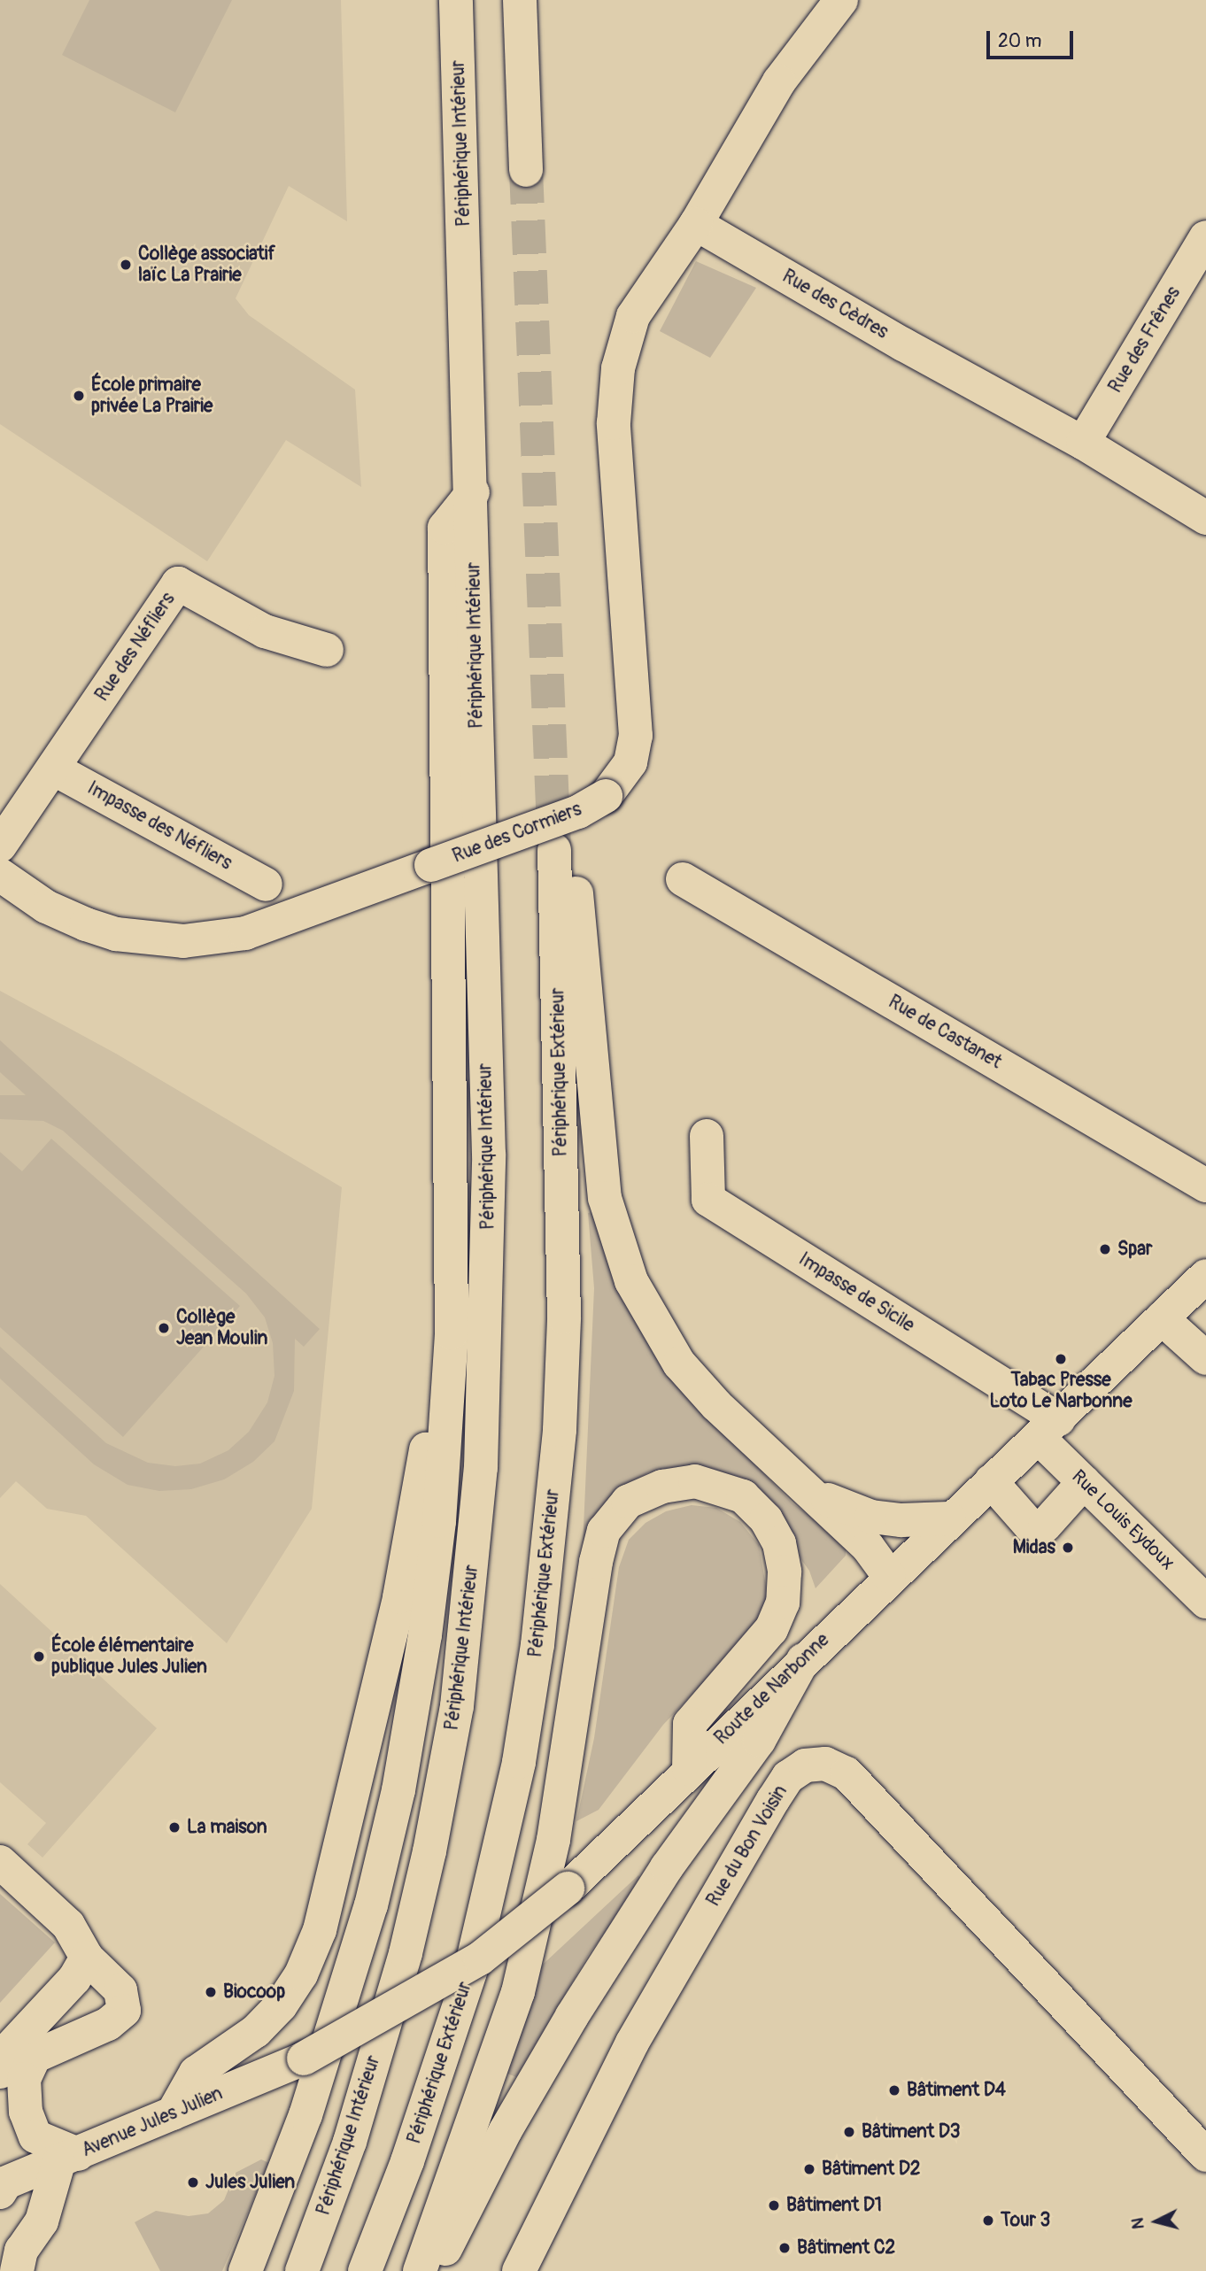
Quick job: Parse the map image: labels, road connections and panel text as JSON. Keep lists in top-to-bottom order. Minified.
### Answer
{"streets":{"main road":["Périphérique Intérieur","Rue des Cèdres","Rue des Frênes","Rue des Néfliers","Impasse des Néfliers","Rue des Cormiers","Rue de Castanet","Périphérique Extérieur","Impasse de Sicile","Rue Louis Eydoux","Route de Narbonne","Rue du Bon Voisin","Avenue Jules Julien"]},"crossings":[["Rue des Cèdres","Rue des Frênes"],["Rue des Cèdres","Rue des Cormiers"],["Rue des Néfliers","Impasse des Néfliers"],["Impasse de Sicile","Rue Louis Eydoux"],["Impasse de Sicile","Route de Narbonne"],["Rue Louis Eydoux","Route de Narbonne"],["Route de Narbonne","Avenue Jules Julien"]],"places":["Collège associatif laïc La Prairie","École primaire privée La Prairie","Spar","Collège Jean Moulin","Tabac Presse Loto Le Narbonne","Midas","École élémentaire publique Jules Julien","La maison","Biocoop","Bâtiment D4","Bâtiment D3","Bâtiment D2","Jules Julien","Bâtiment D1","Tour 3","Bâtiment C2"],"scale_bar":"20 m","north":"left"}
